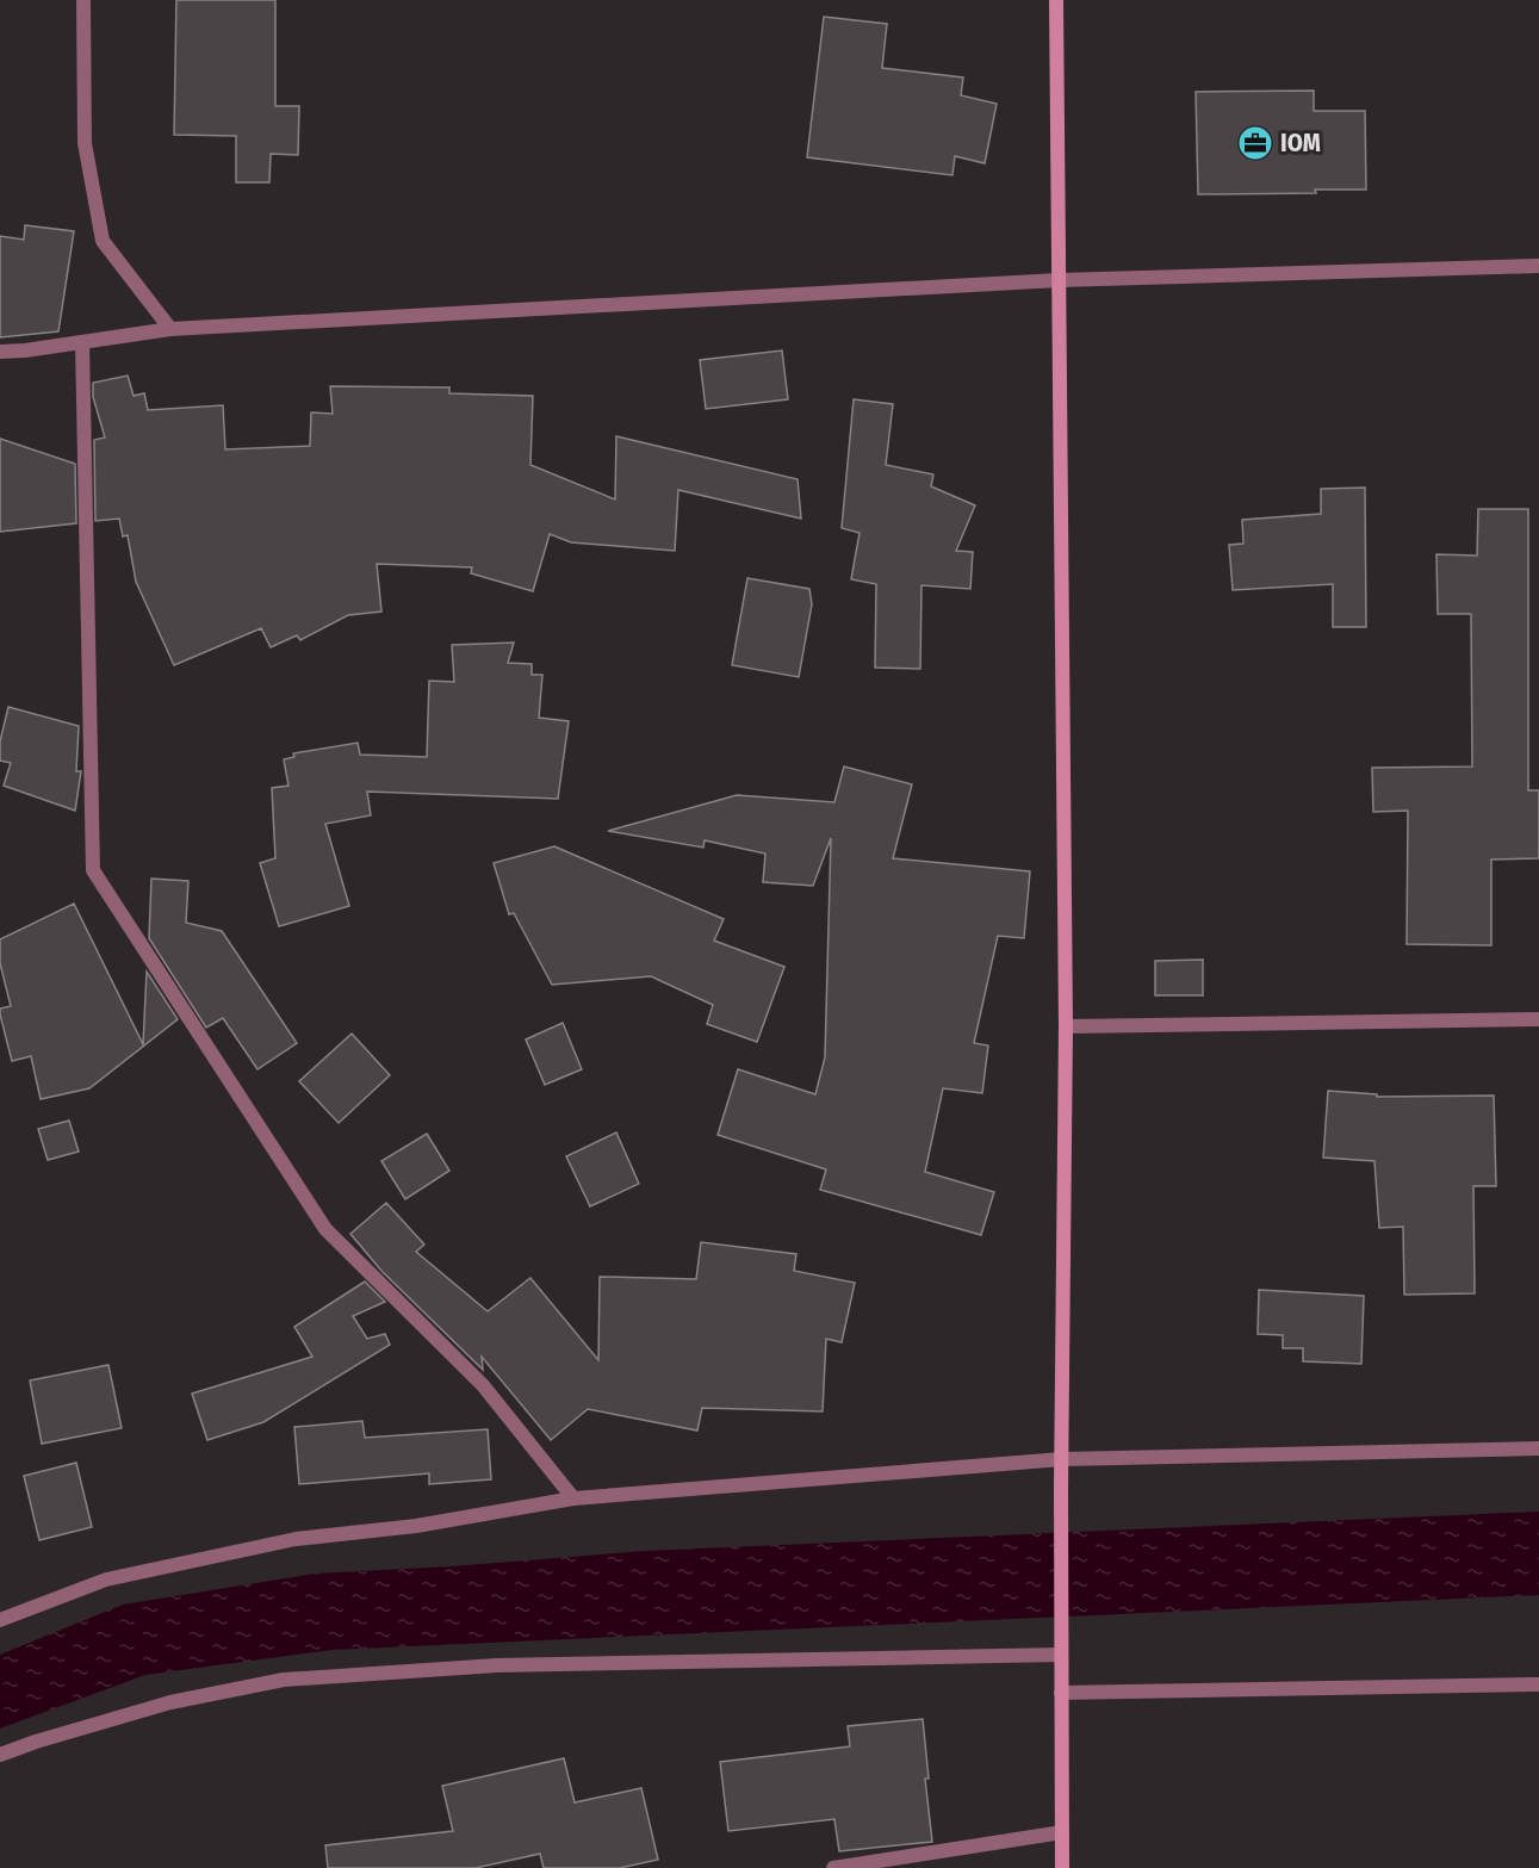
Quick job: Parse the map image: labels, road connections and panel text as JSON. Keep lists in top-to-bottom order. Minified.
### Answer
{"places":{"office":["IOM"]}}
